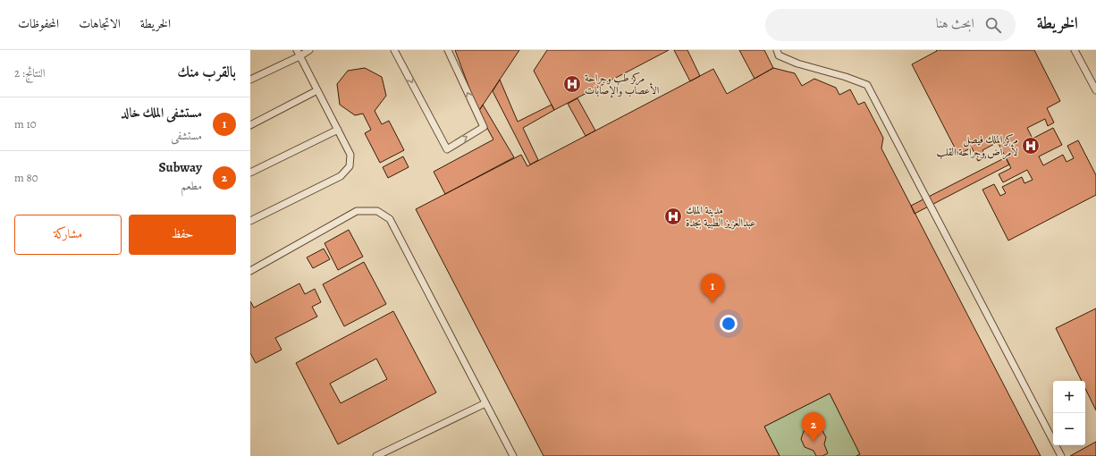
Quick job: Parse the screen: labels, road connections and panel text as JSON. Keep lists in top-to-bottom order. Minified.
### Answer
{"places":{"hospital":["مركز طب وجراحة الأعصاب والإصابات","مركز الملك فيصل لأمراض وجراحة القلب","مدينة الملك عبدالعزيز الطبية بجدة"]},"page":{"header":"الخريطة","search":"ابحث هنا","nav":["الخريطة","الاتجاهات","المحفوظات"],"heading":["بالقرب منك","النتائج: 2"],"list":[{"mark":"1","name":"مستشفى الملك خالد","note":"مستشفى","value":"10 m"},{"mark":"2","name":"Subway","note":"مطعم","value":"80 m"}],"buttons":["حفظ","مشاركة"],"pins":["1","2"],"map_buttons":["+","−"]}}
